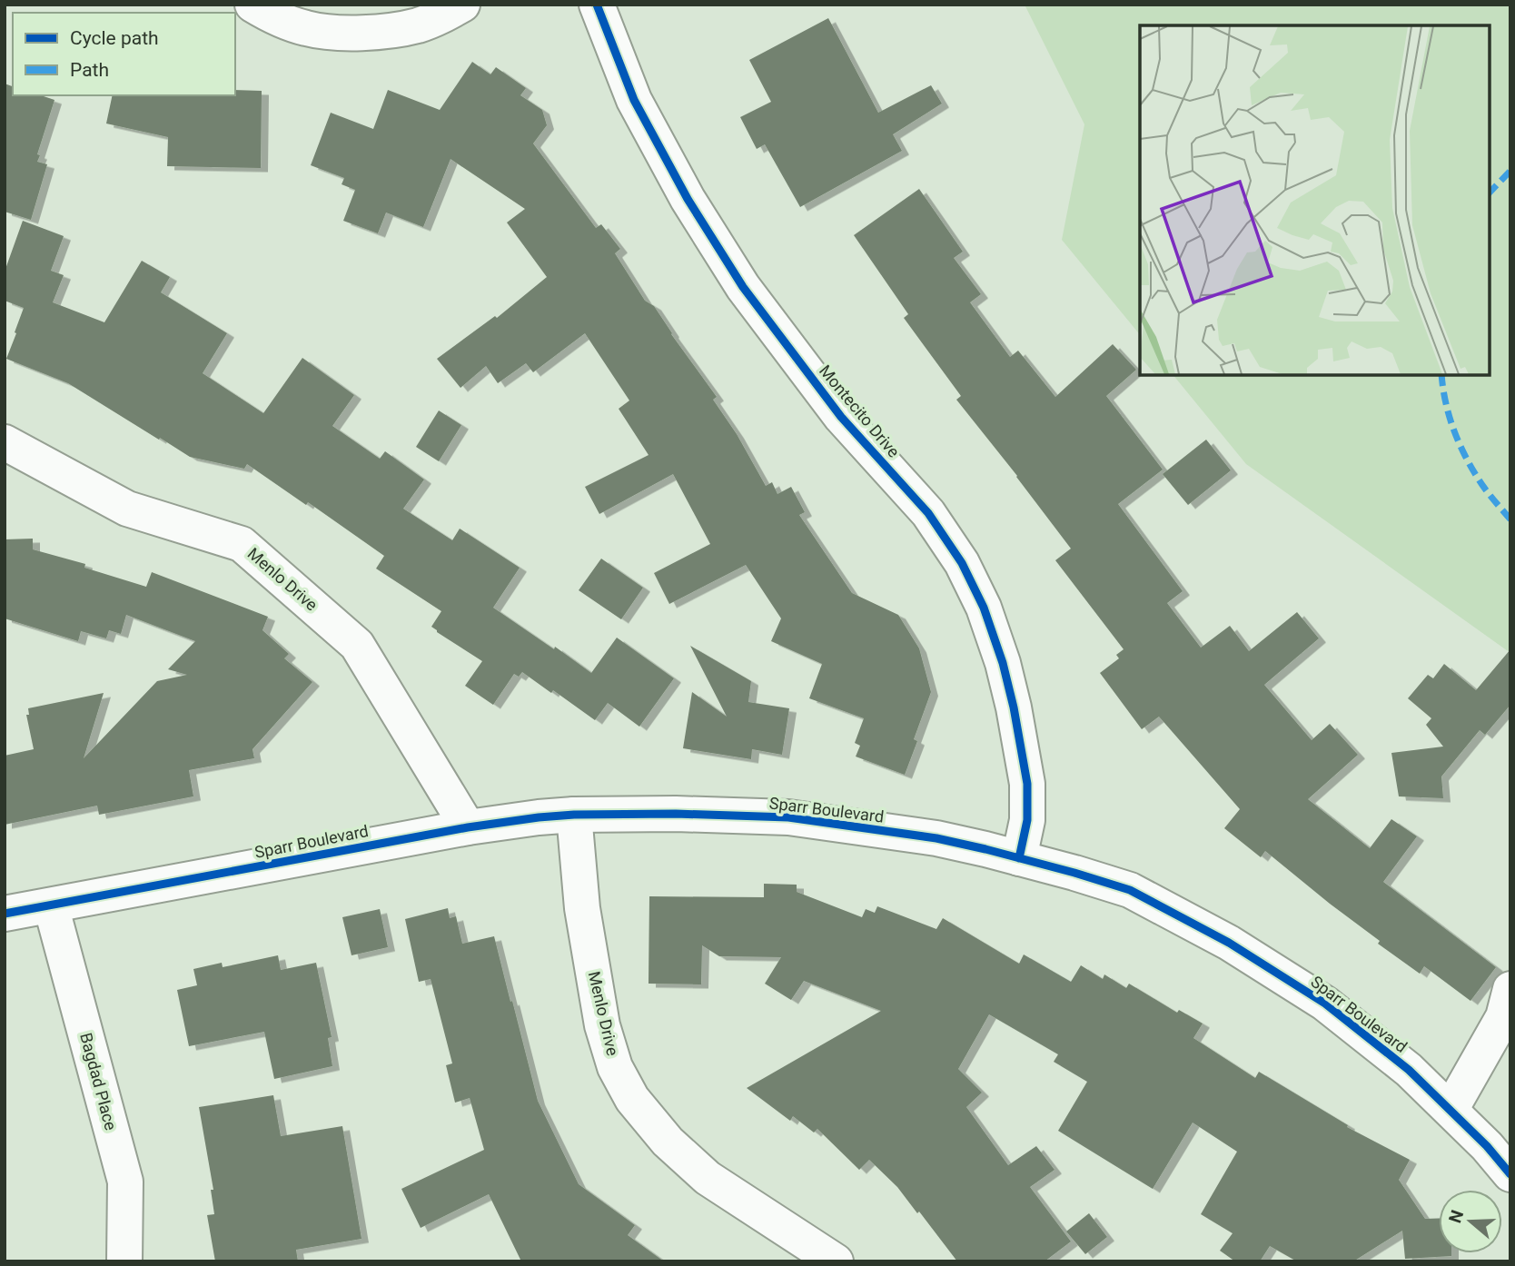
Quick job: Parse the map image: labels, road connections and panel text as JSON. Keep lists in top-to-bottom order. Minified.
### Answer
{"streets":{"street":["Montecito Drive","Menlo Drive","Sparr Boulevard","Bagdad Place"]},"crossings":[["Montecito Drive","Sparr Boulevard"],["Menlo Drive","Sparr Boulevard"],["Sparr Boulevard","Bagdad Place"]],"legend":["Cycle path","Path"],"north":"left"}
